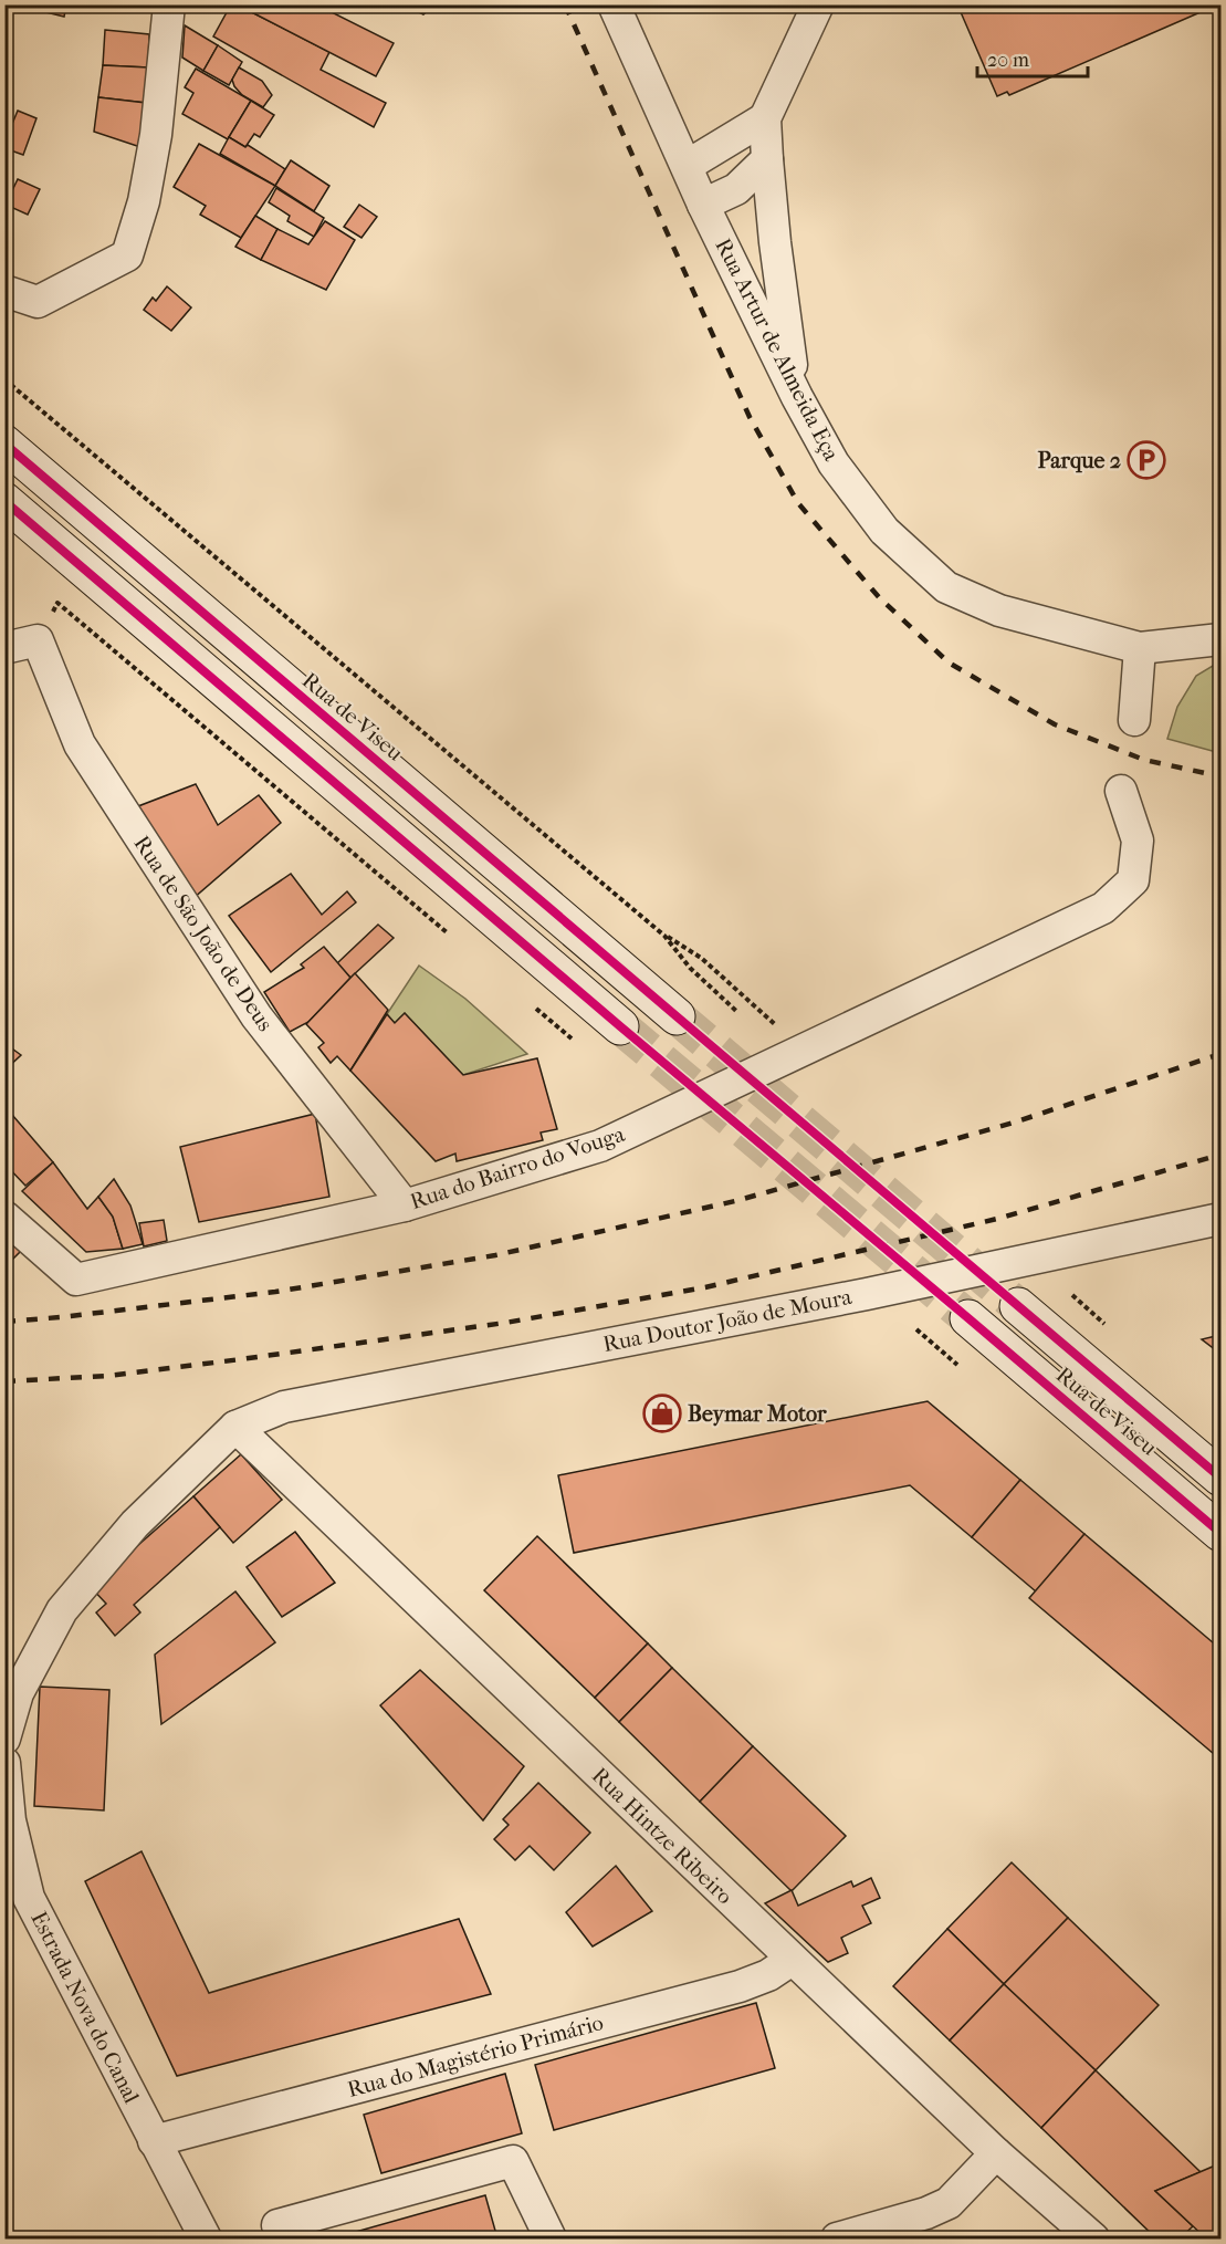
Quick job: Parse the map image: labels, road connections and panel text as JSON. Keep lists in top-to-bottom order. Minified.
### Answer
{"streets":{"main road":["Rua de Viseu"],"street":["Rua Artur de Almeida Eça","Rua de São João de Deus","Rua do Bairro do Vouga","Rua Doutor João de Moura","Rua Hintze Ribeiro","Estrada Nova do Canal","Rua do Magistério Primário"]},"crossings":[["Rua de São João de Deus","Rua do Bairro do Vouga"],["Rua Doutor João de Moura","Rua Hintze Ribeiro"],["Rua Hintze Ribeiro","Rua do Magistério Primário"],["Estrada Nova do Canal","Rua do Magistério Primário"]],"places":{"parking":["Parque 2"],"shop":["Beymar Motor"]},"scale_bar":"20 m"}
